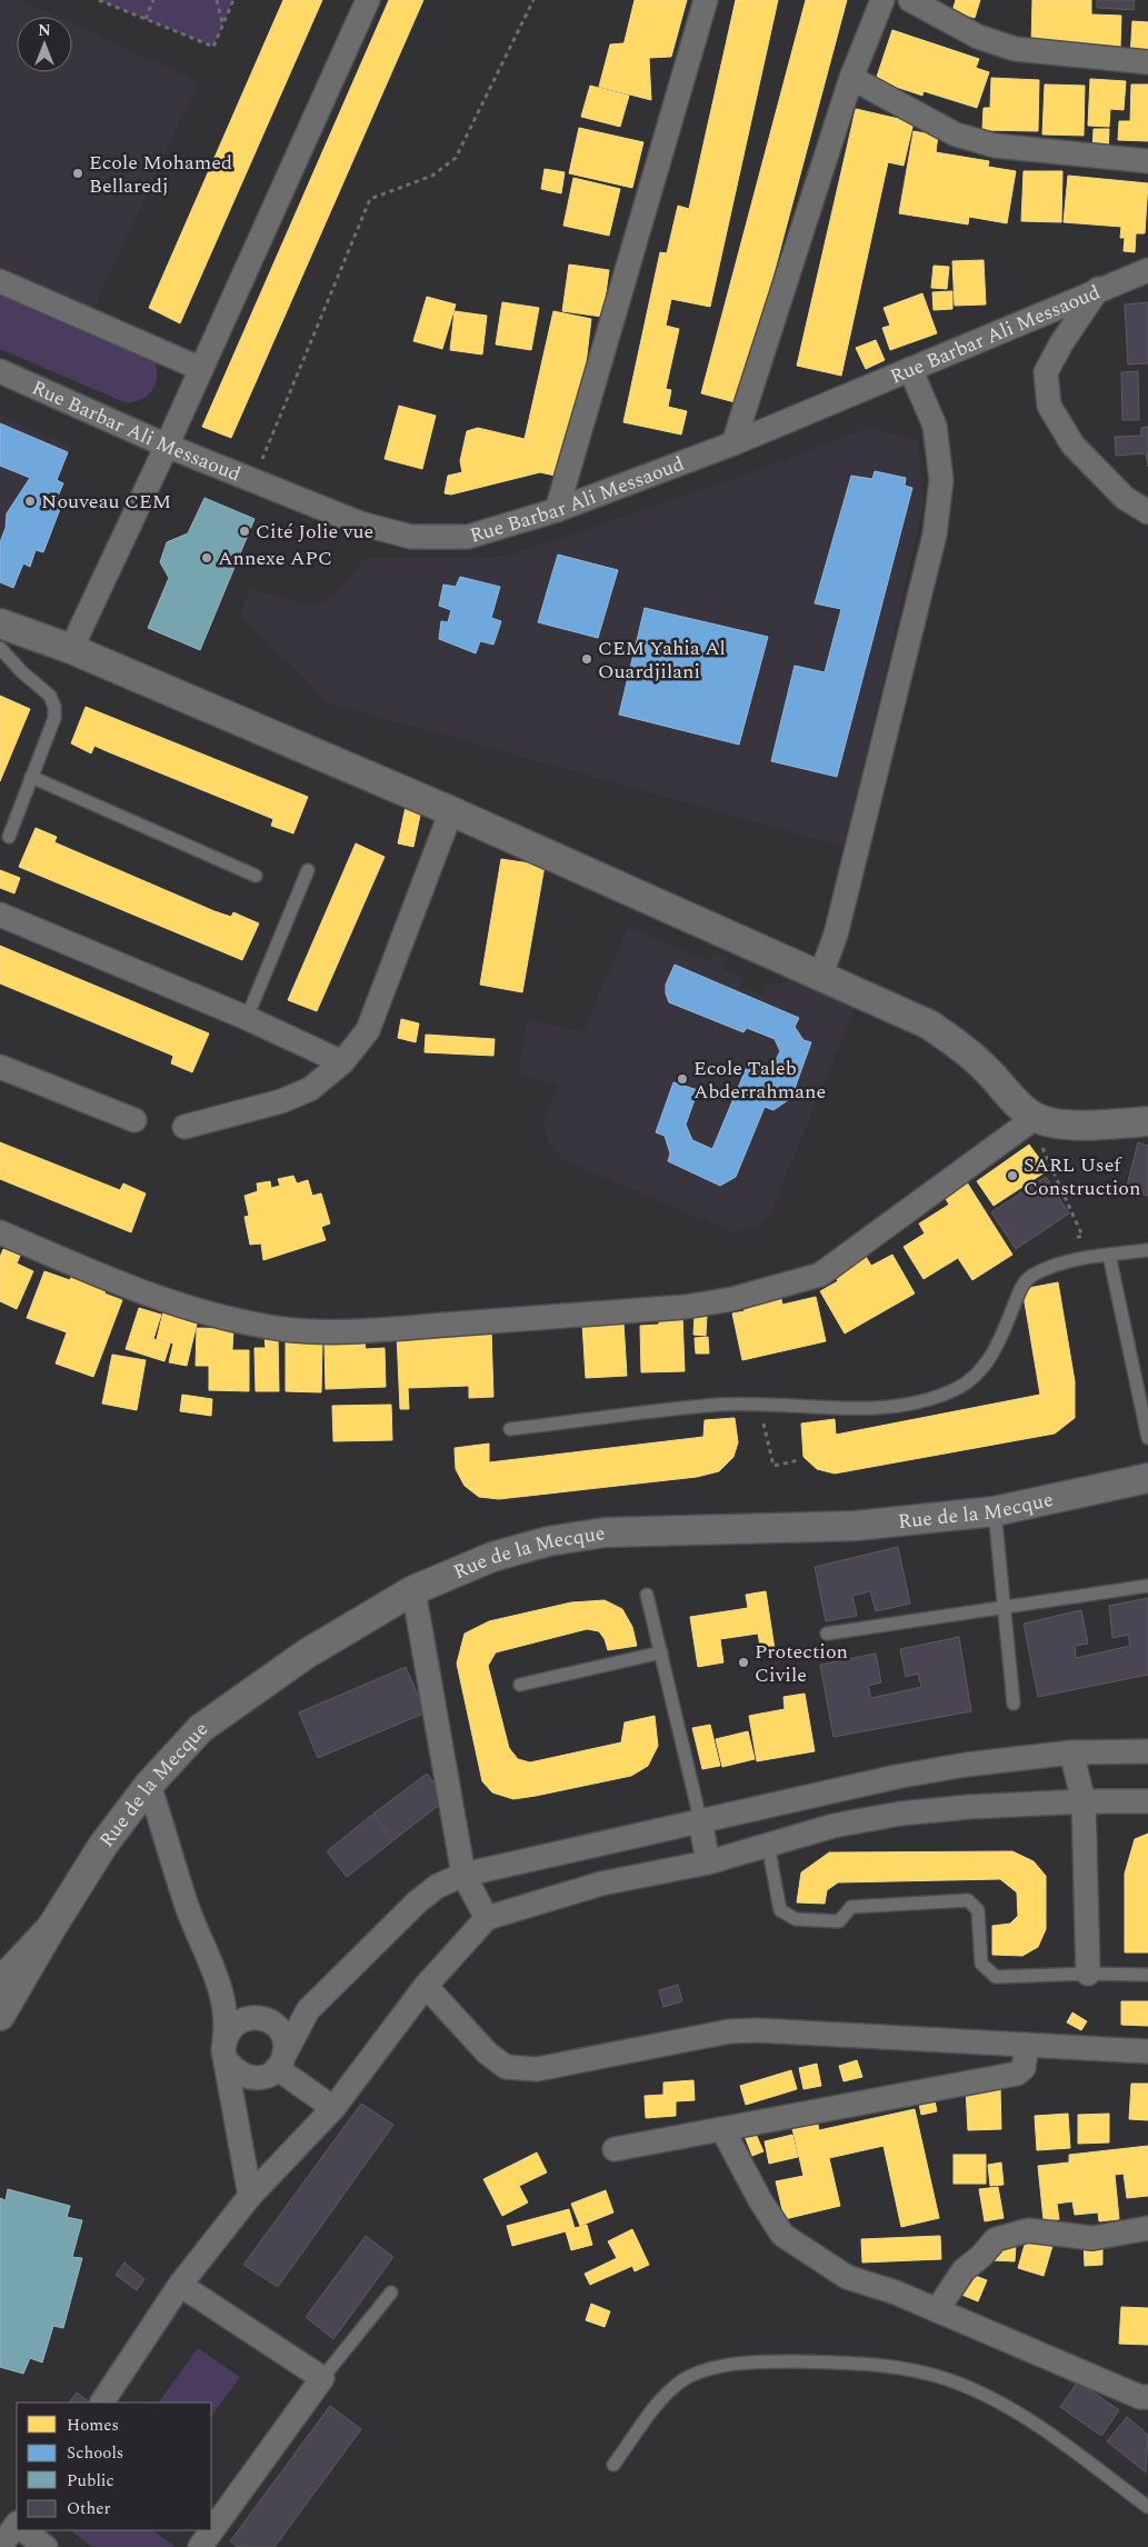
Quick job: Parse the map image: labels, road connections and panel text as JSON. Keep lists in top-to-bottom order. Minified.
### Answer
{"streets":{"street":["Rue Barbar Ali Messaoud","Rue de la Mecque"]},"places":["Ecole Mohamed Bellaredj","Nouveau CEM","Cité Jolie vue","Annexe APC","CEM Yahia Al Ouardjilani","Ecole Taleb Abderrahmane","SARL Usef Construction","Protection Civile"],"legend":["Homes","Schools","Public","Other"],"north":"top"}
